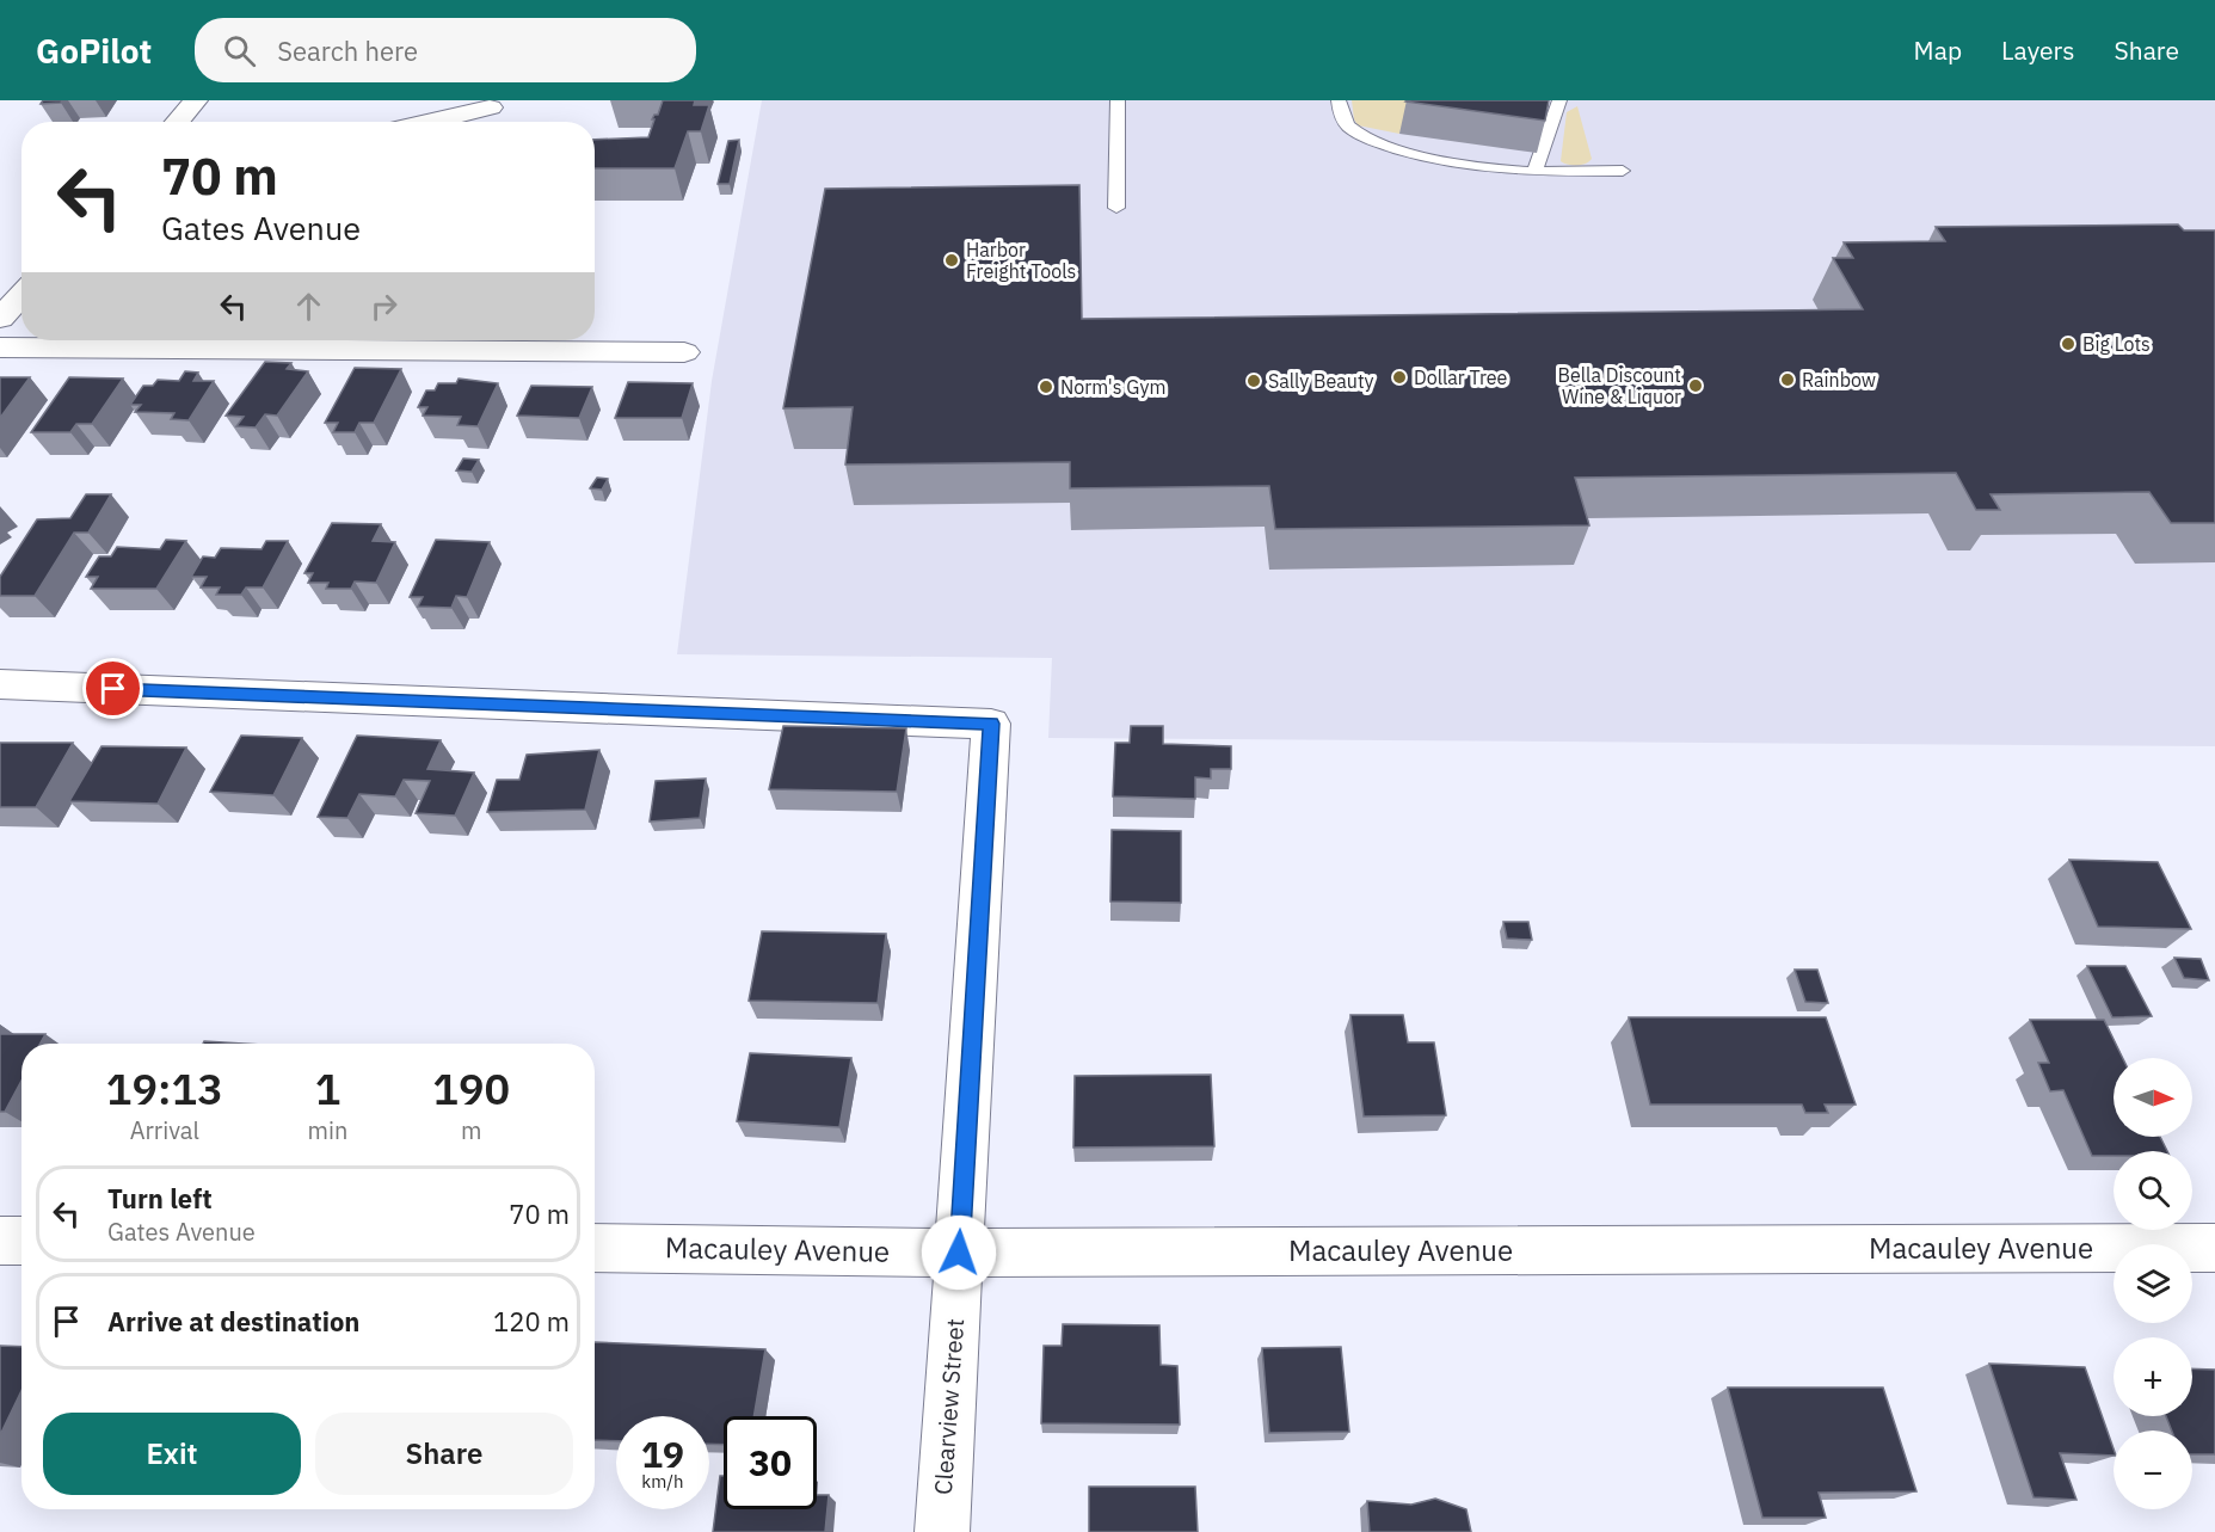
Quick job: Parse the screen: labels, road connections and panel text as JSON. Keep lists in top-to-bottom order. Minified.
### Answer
{"streets":{"street":["Macauley Avenue","Clearview Street"]},"crossings":[["Macauley Avenue","Clearview Street"]],"places":["Harbor Freight Tools","Big Lots","Dollar Tree","Rainbow","Sally Beauty","Bella Discount Wine & Liquor","Norm's Gym"],"north":"right","page":{"header":"GoPilot","search":"Search here","nav":["Map","Layers","Share"],"turn":["70 m","Gates Avenue"],"eta":["19:13","Arrival","1","min","190","m"],"map_buttons":["+","−"],"list":[{"name":"Turn left","note":"Gates Avenue","value":"70 m"},{"name":"Arrive at destination","value":"120 m"}],"buttons":["Exit","Share"],"speed":"19 km/h","limit":"30"}}
